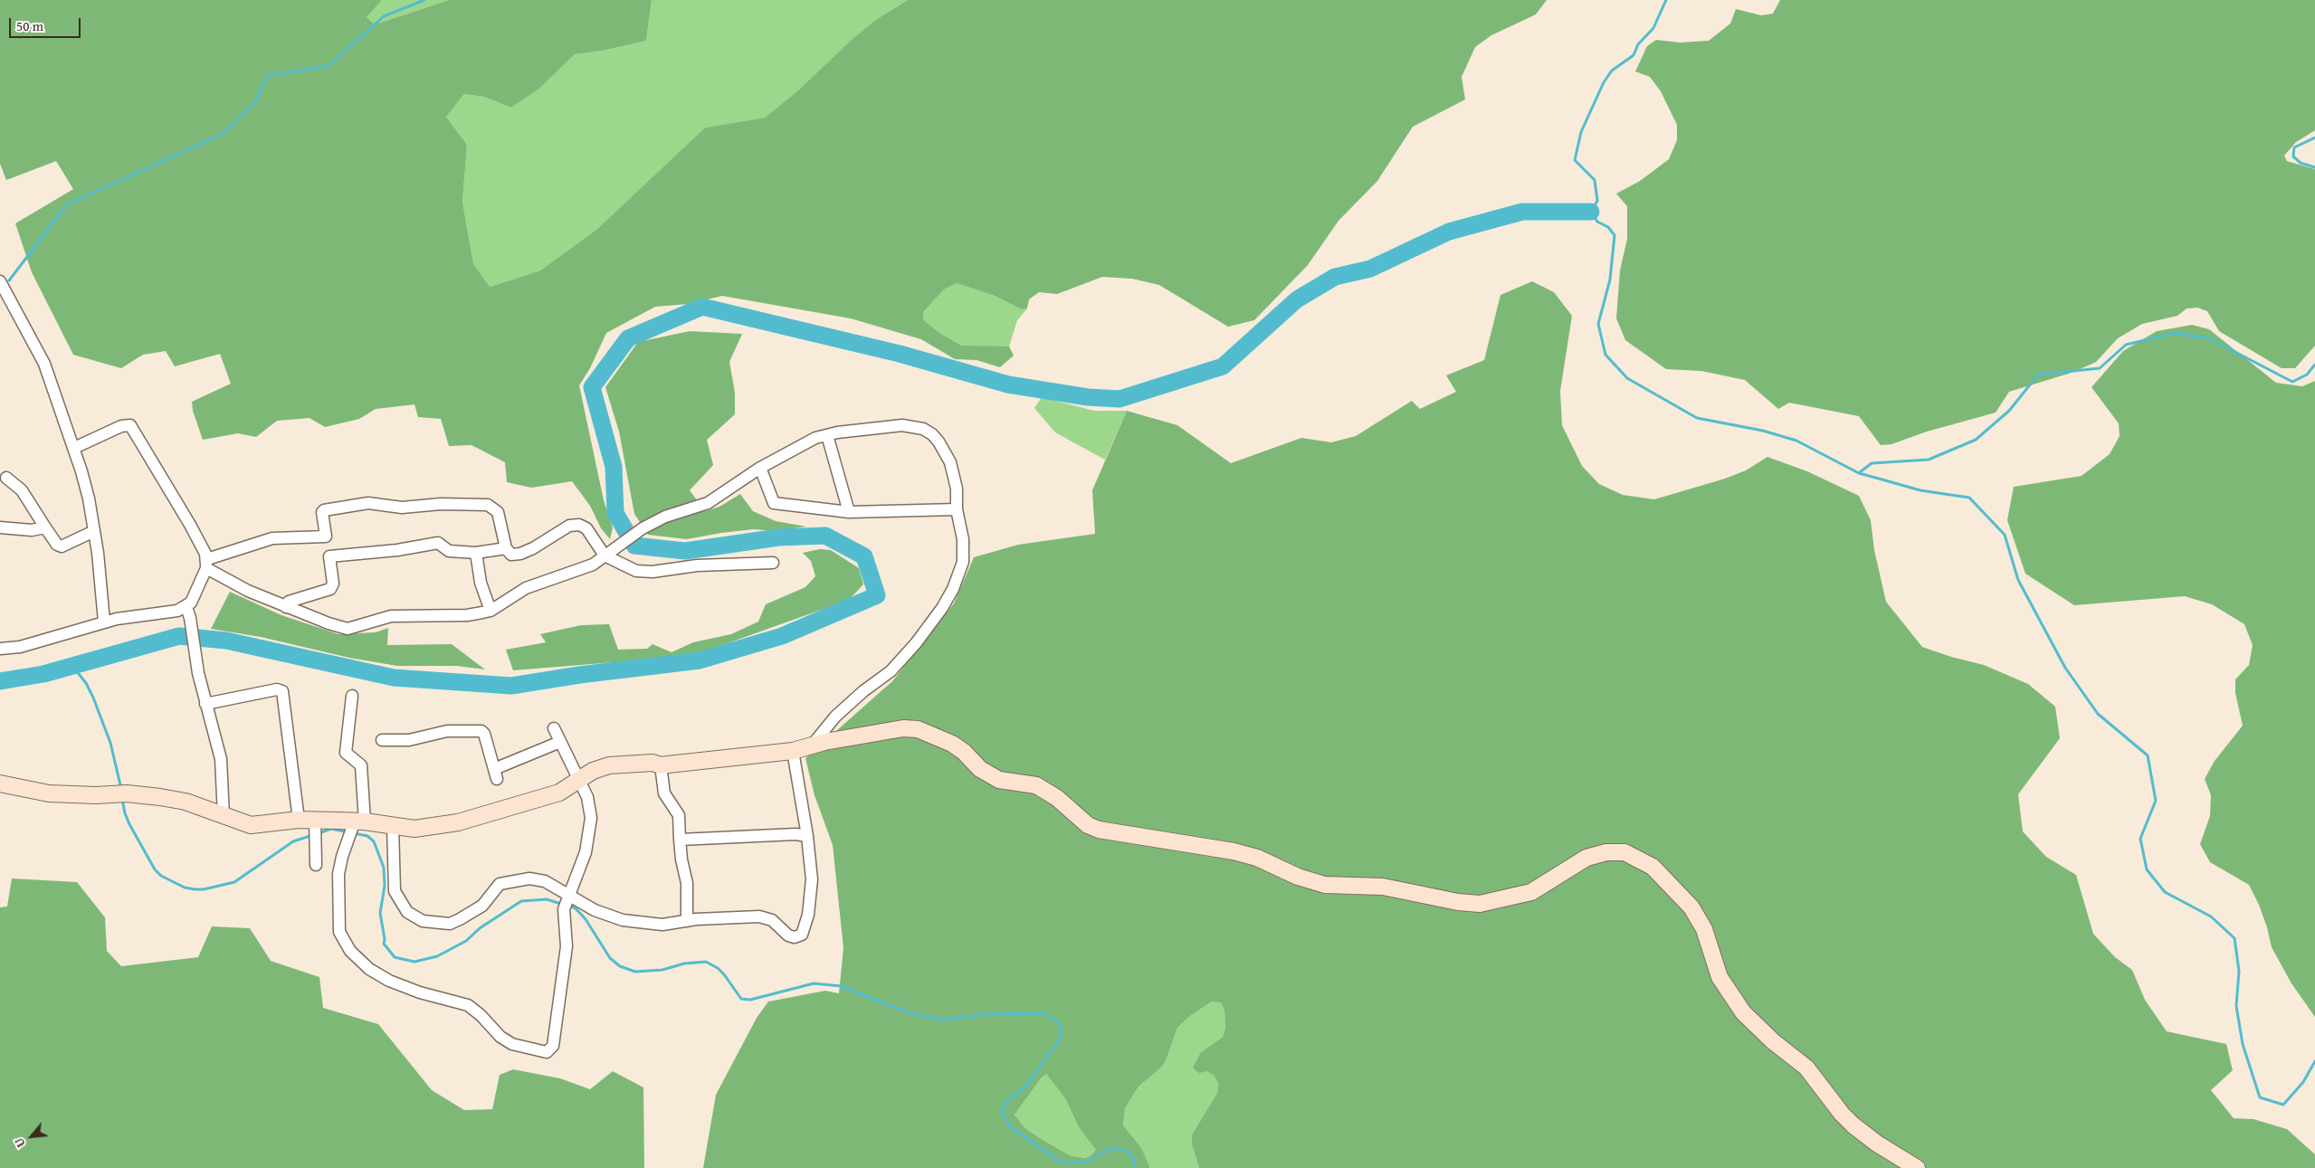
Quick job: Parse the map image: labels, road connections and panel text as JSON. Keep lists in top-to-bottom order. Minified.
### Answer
{"scale_bar":"50 m","north":"bottom left"}
